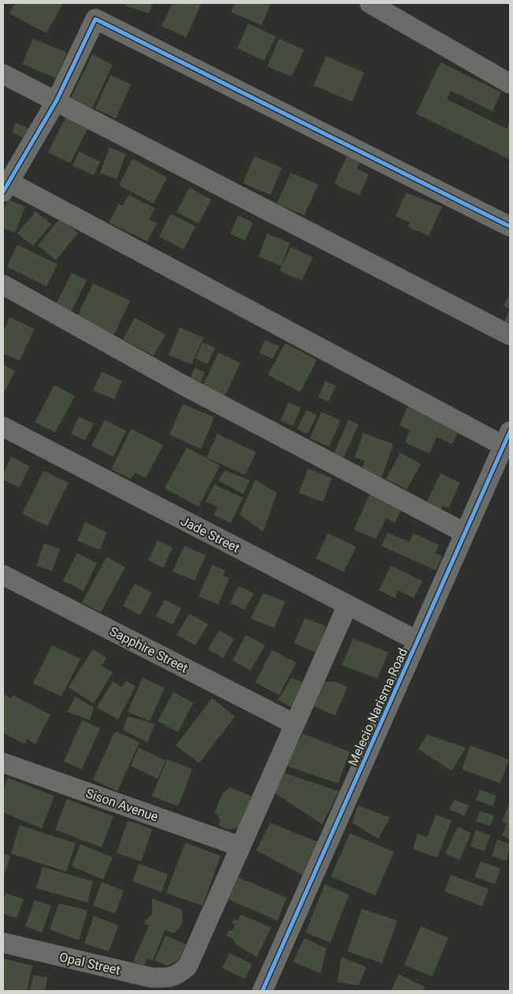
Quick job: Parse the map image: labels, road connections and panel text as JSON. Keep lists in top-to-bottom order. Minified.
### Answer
{"streets":{"street":["Jade Street","Sapphire Street","Melecio Narisma Road","Sison Avenue","Opal Street"]},"crossings":[["Jade Street","Melecio Narisma Road"],["Sison Avenue","Opal Street"]]}
